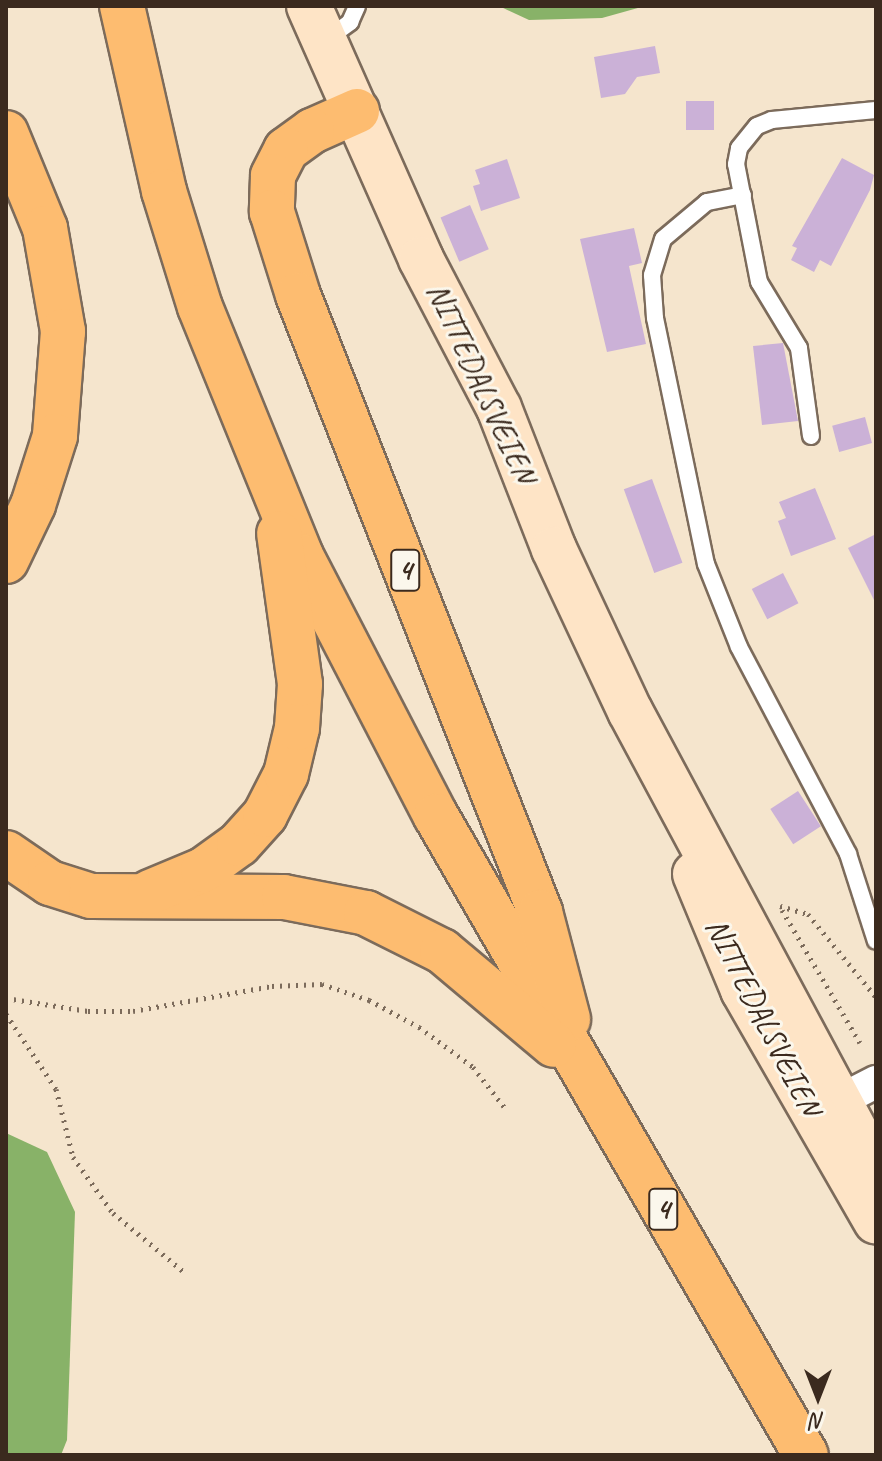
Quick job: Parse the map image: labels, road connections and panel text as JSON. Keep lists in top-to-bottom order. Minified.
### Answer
{"streets":{"highway":["4"],"main road":["NITTEDALSVEIEN"]},"crossings":[["NITTEDALSVEIEN","4"]],"north":"bottom"}
